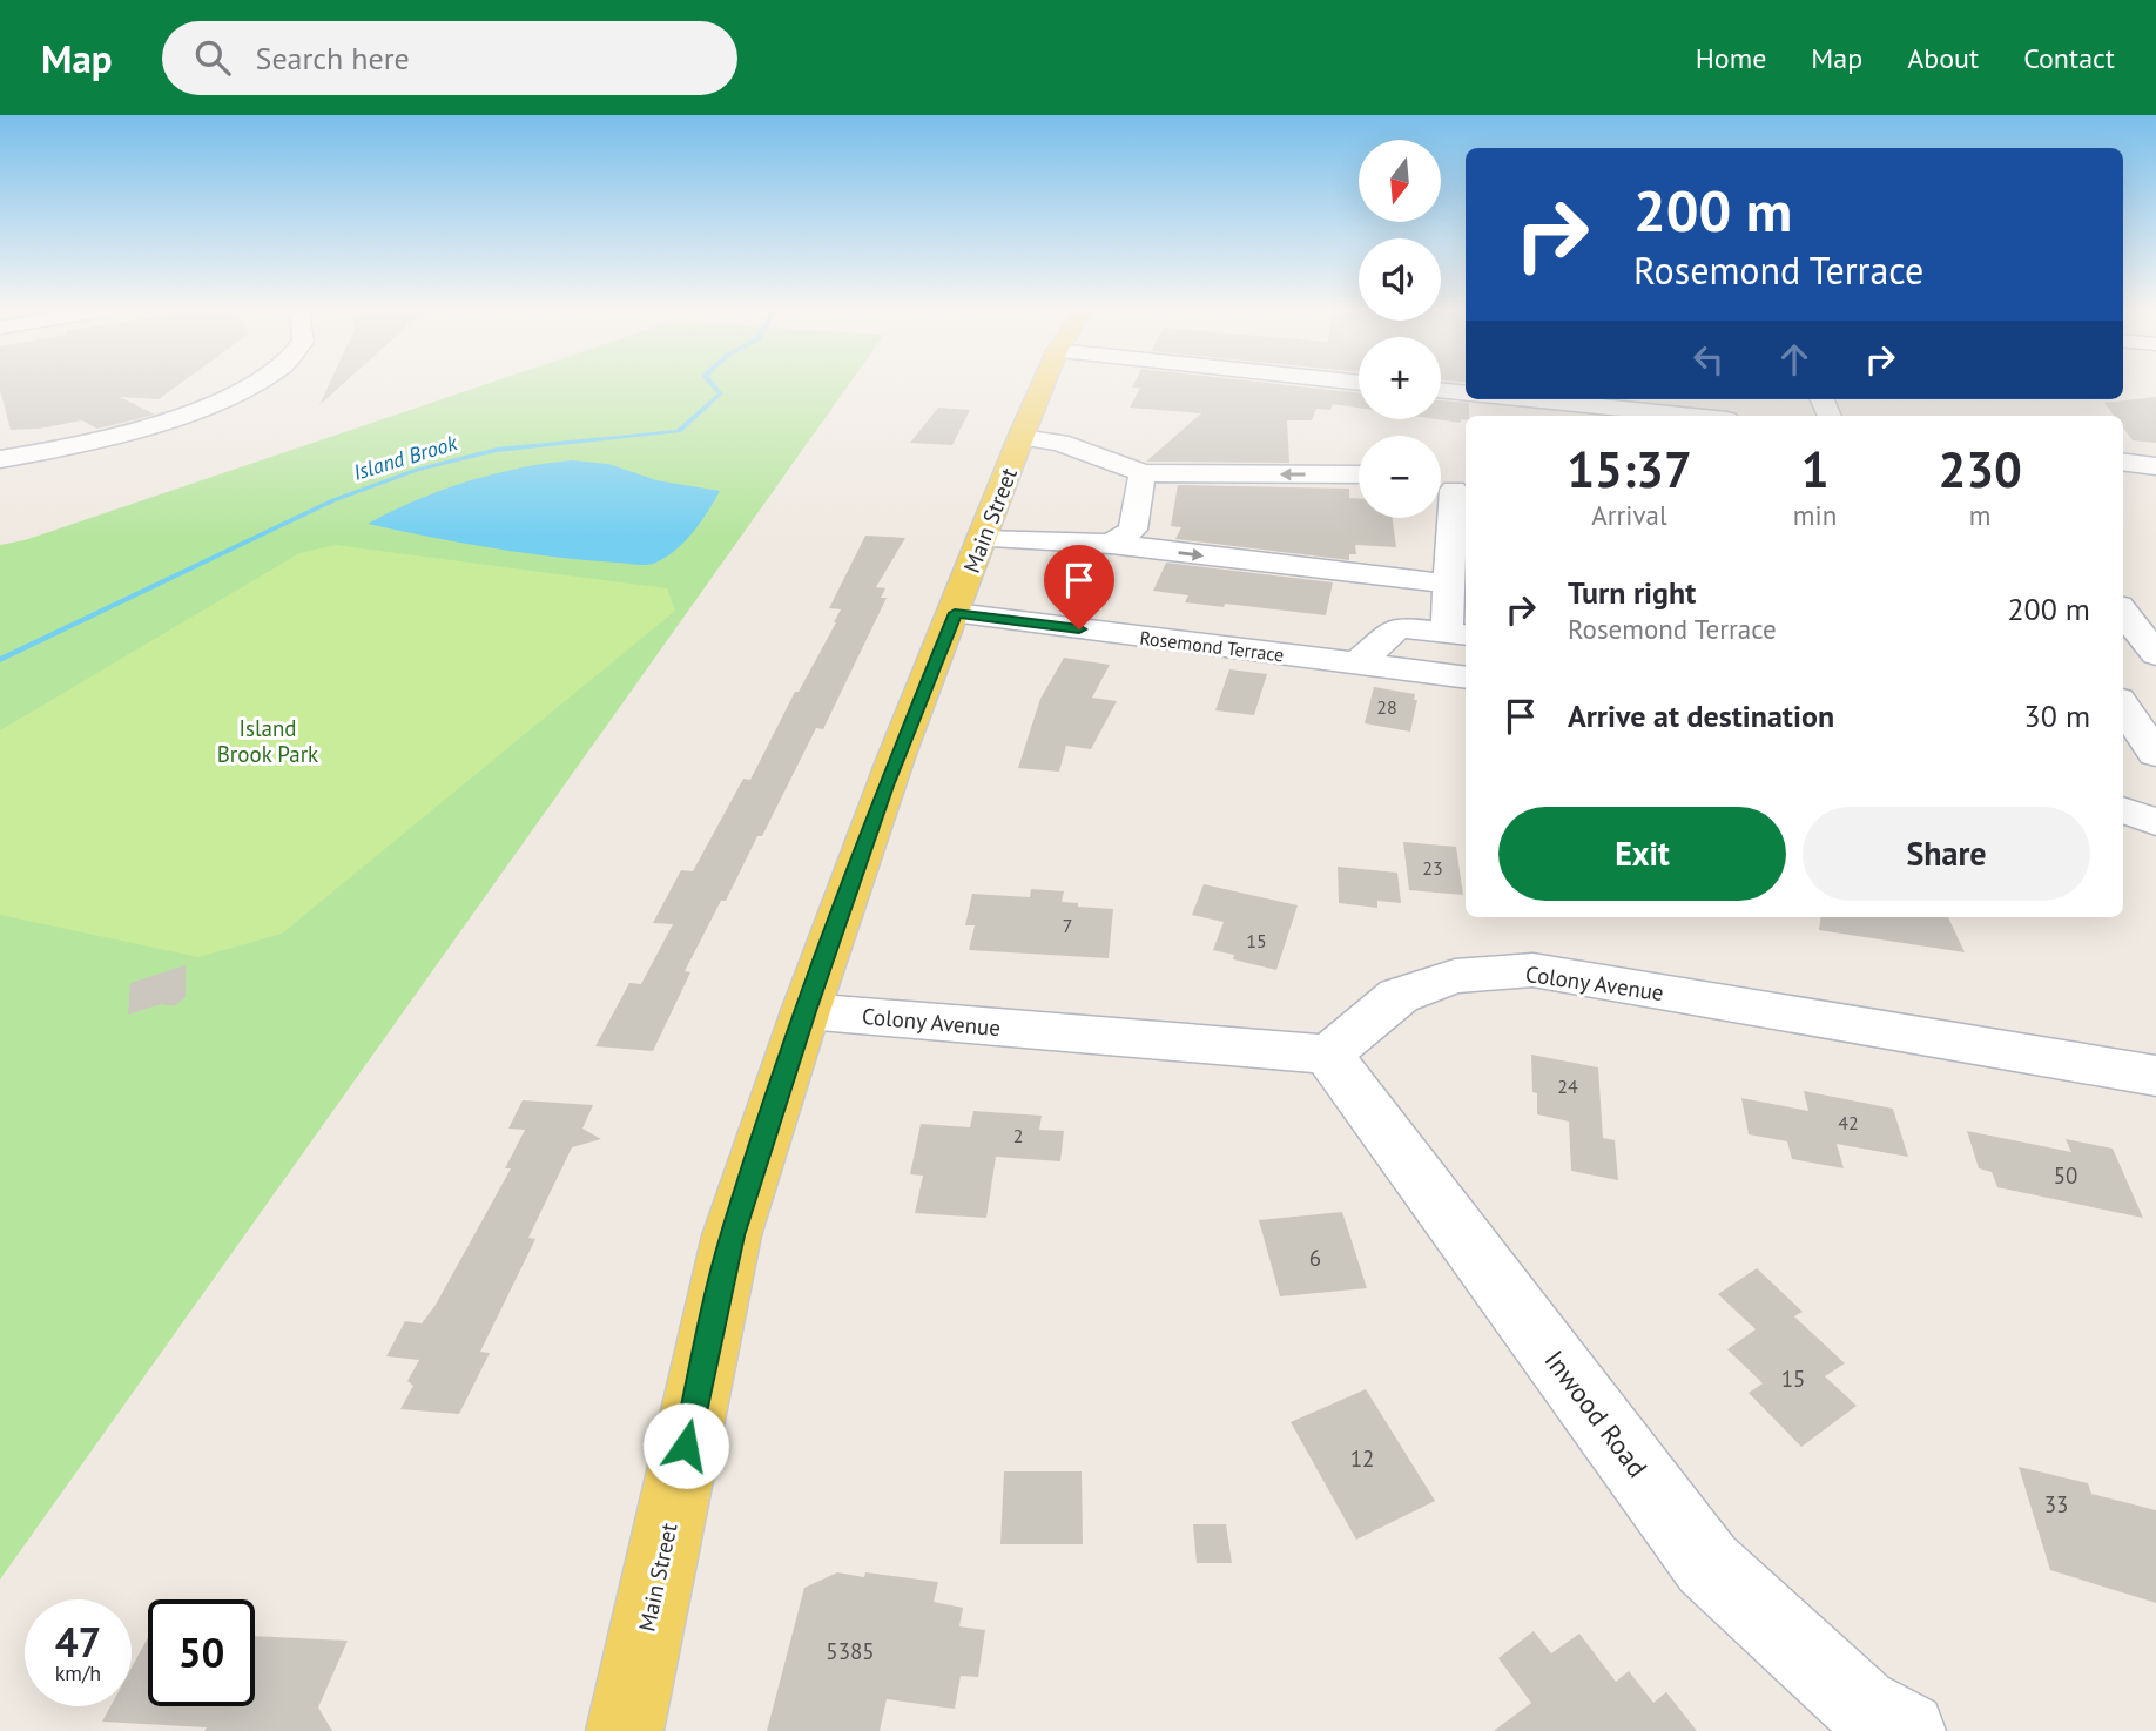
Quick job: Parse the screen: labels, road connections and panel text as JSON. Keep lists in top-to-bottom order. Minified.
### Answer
{"streets":{"main road":["Main Street"],"street":["Rosemond Terrace","Colony Avenue","Inwood Road"]},"crossings":[["Main Street","Rosemond Terrace"],["Main Street","Colony Avenue"],["Colony Avenue","Inwood Road"]],"water":["Island Brook"],"parks":["Island Brook Park"],"house_numbers":["28","23","7","15","24","42","2","50","6","15","12","33","5385"],"north":"bottom","page":{"header":"Map","search":"Search here","nav":["Home","Map","About","Contact"],"map_buttons":["+","−"],"turn":["200 m","Rosemond Terrace"],"eta":["15:37","Arrival","1","min","230","m"],"list":[{"name":"Turn right","note":"Rosemond Terrace","value":"200 m"},{"name":"Arrive at destination","value":"30 m"}],"buttons":["Exit","Share"],"speed":"47 km/h","limit":"50"}}
